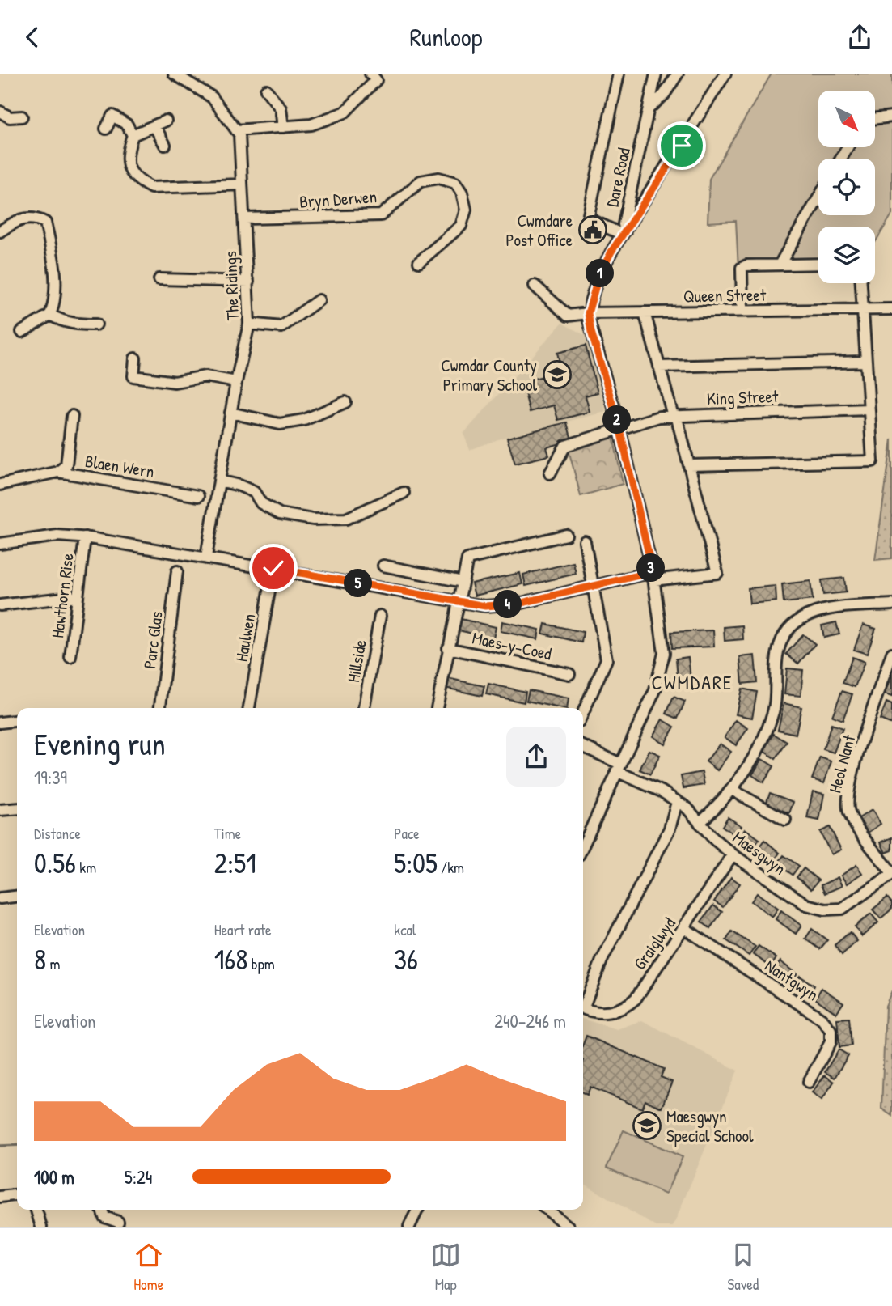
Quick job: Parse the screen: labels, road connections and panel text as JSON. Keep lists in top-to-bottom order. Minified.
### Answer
{"streets":{"street":["Dare Road","Bryn Derwen","The Ridings","Queen Street","King Street","Blaen Wern","Hawthorn Rise","Haulwen","Parc Glas","Maes-y-Coed","Hillside","Heol Nant","Maesgwyn","Graiglwyd","Nantgwyn"]},"crossings":[["Dare Road","Queen Street"],["Bryn Derwen","The Ridings"],["Heol Nant","Maesgwyn"],["Maesgwyn","Graiglwyd"],["Graiglwyd","Nantgwyn"]],"districts":["CWMDARE"],"places":{"public building":["Cwmdare Post Office"],"school or university":["Cwmdar County Primary School","Maesgwyn Special School"]},"north":"bottom right","page":{"header":"Runloop","pins":["1","2","3","5","4"],"heading":["Evening run","19:39"],"stats":[["Distance","0.56 km"],["Time","2:51"],["Pace","5:05 /km"],["Elevation","8 m"],["Heart rate","168 bpm"],["kcal","36"]],"chart":["Elevation","240–246 m"],"list":[{"name":"100 m","note":"5:24"}],"tabs":["Home","Map","Saved"]}}
